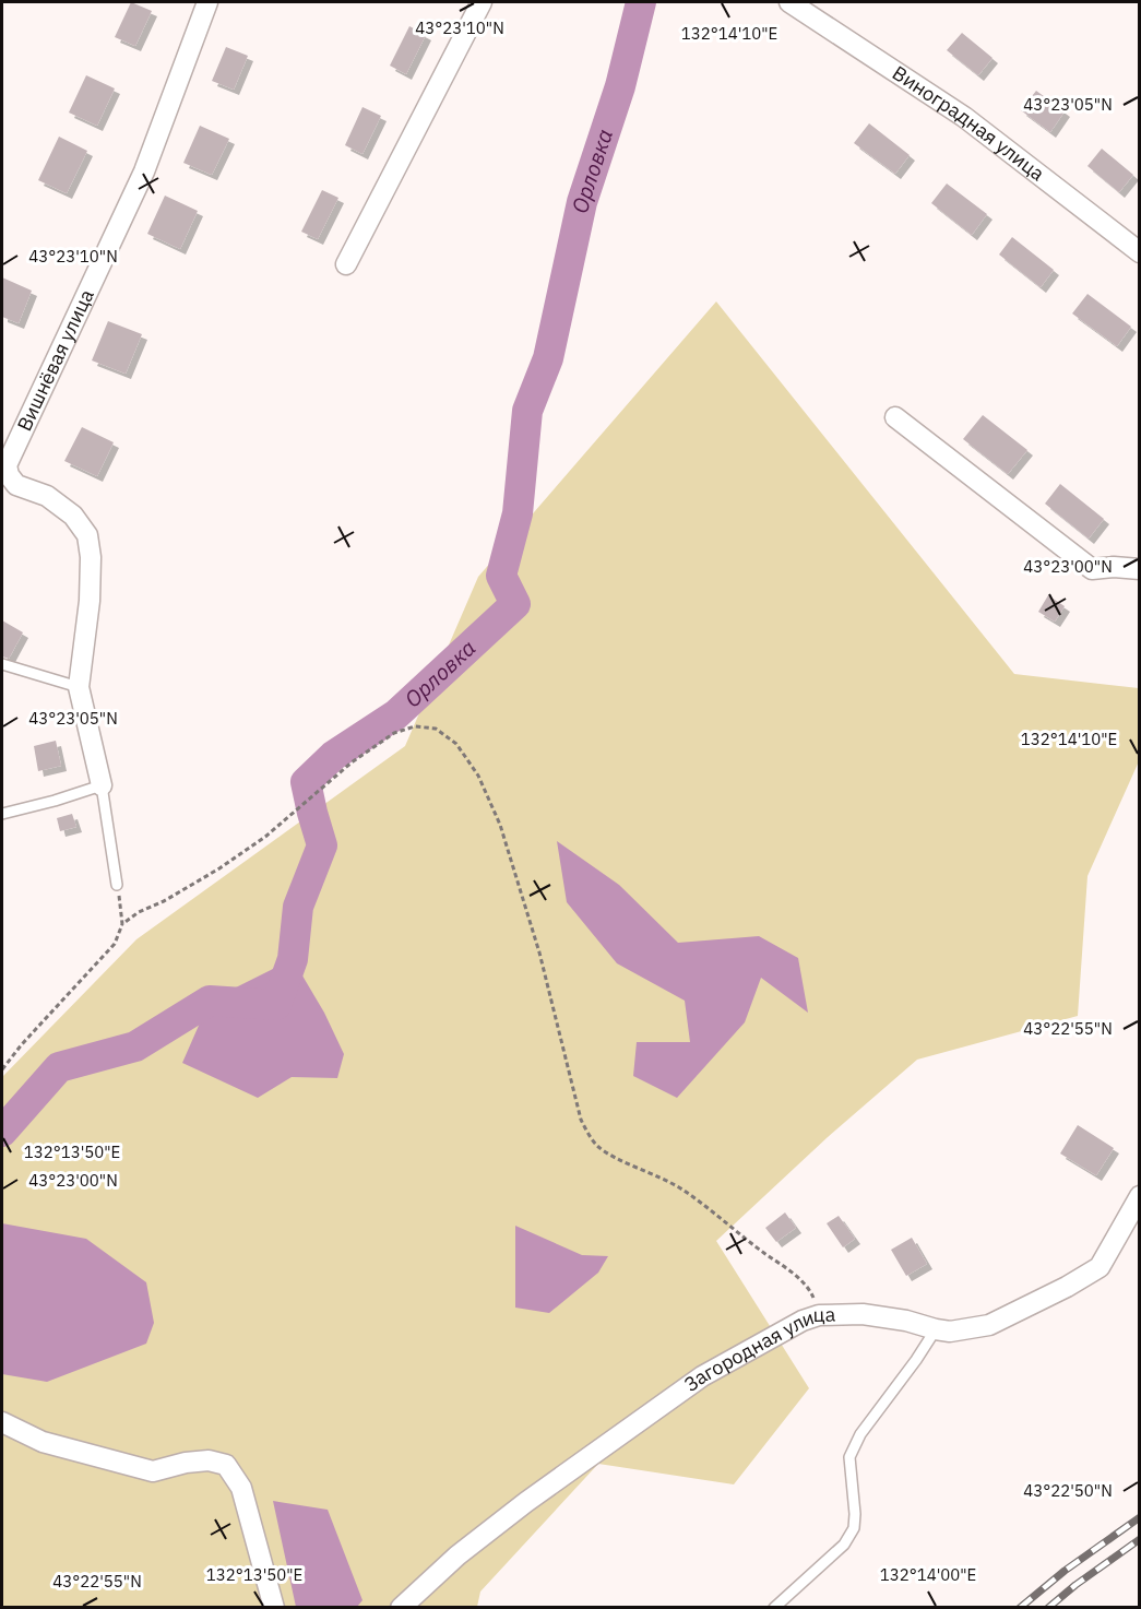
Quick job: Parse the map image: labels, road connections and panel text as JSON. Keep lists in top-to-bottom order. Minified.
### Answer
{"streets":{"street":["Виноградная улица","Вишнёвая улица","Загородная улица"]},"water":["Орловка"],"coordinates":["43°23'10\"N","132°14'10\"E","43°23'05\"N","43°23'00\"N","43°22'55\"N","132°13'50\"E","43°22'50\"N","132°14'00\"E"]}
